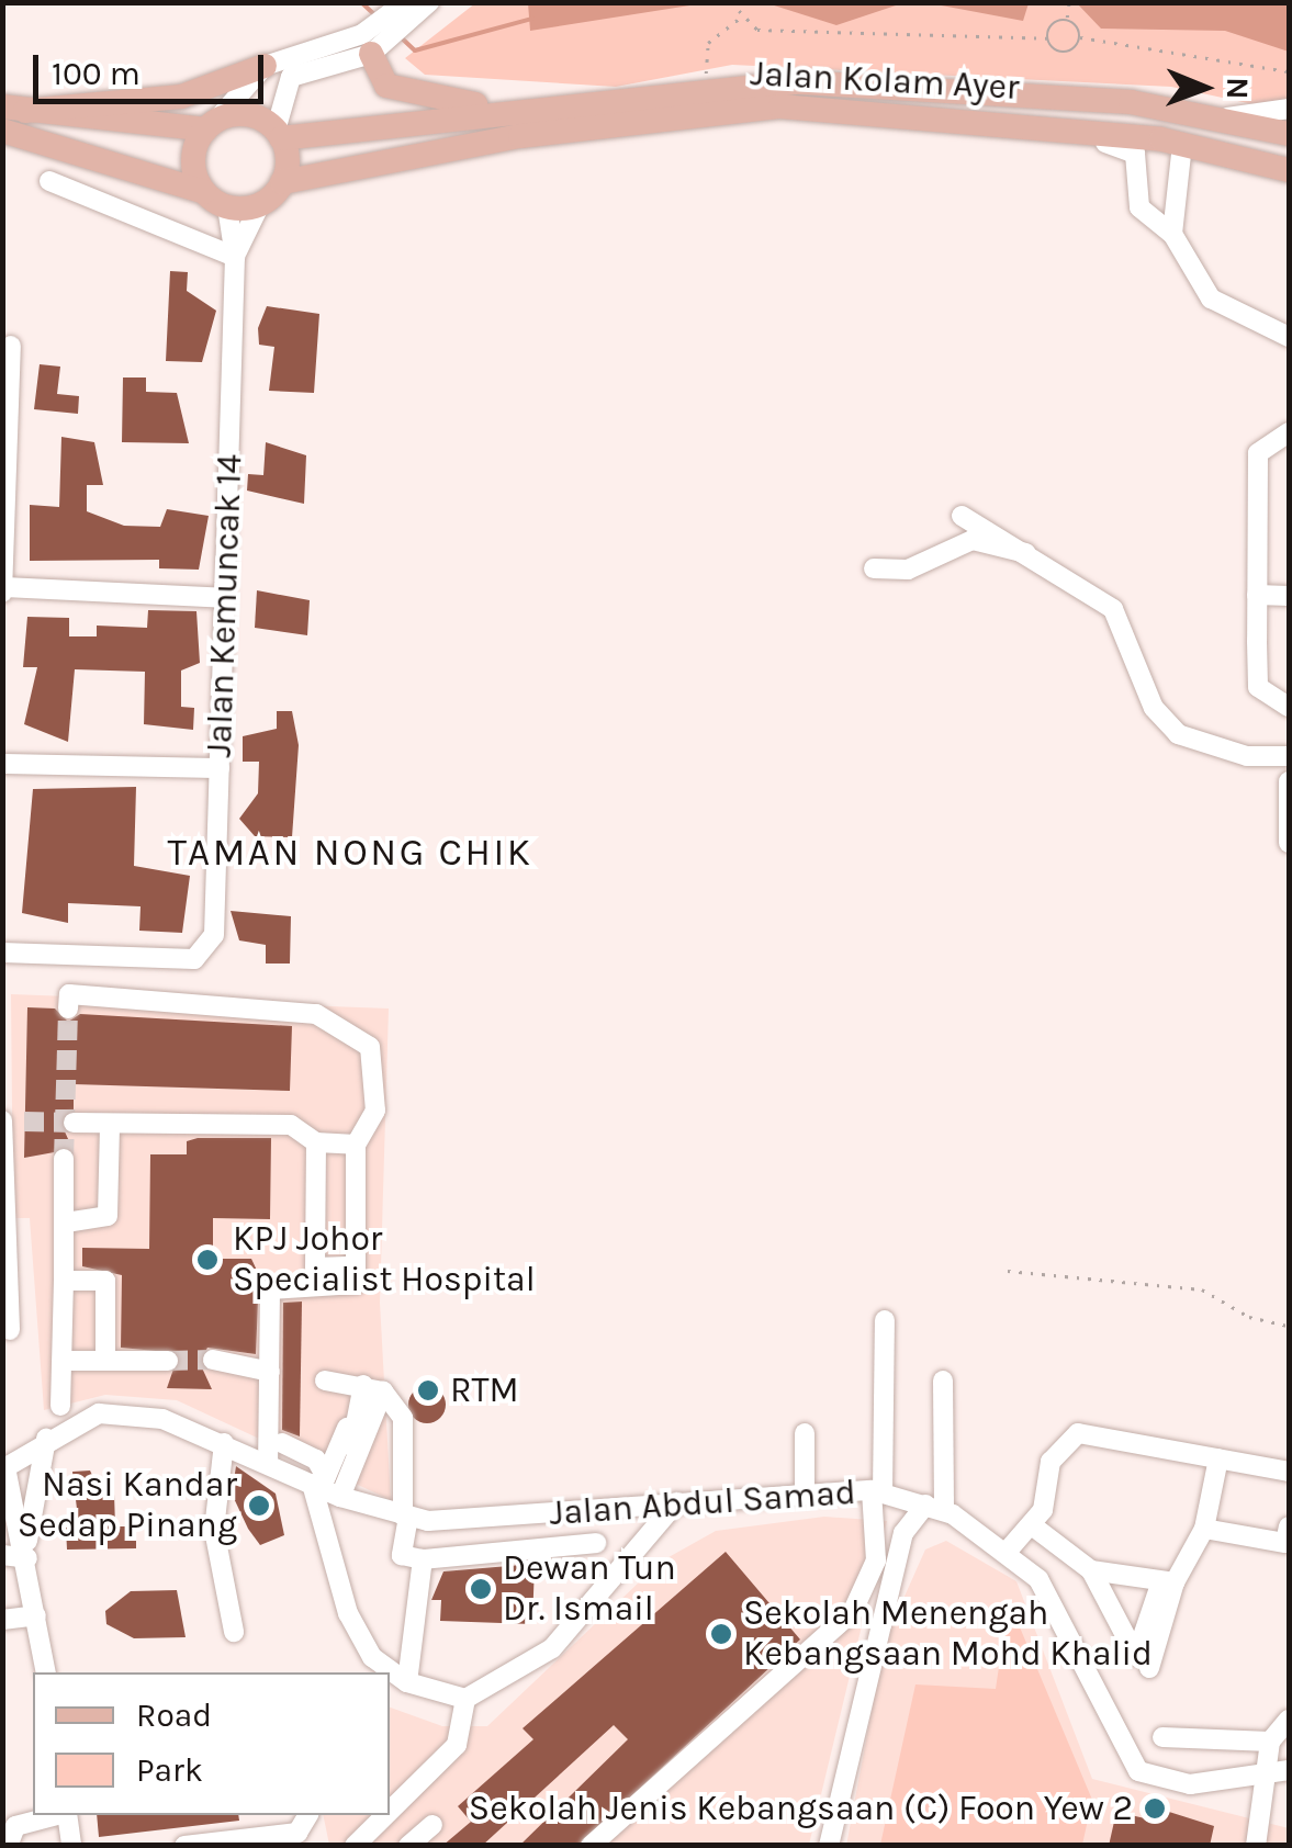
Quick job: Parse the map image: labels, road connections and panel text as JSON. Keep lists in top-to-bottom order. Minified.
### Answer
{"streets":{"main road":["Jalan Kolam Ayer"],"street":["Jalan Kemuncak 14","Jalan Abdul Samad"]},"crossings":[["Jalan Kolam Ayer","Jalan Kemuncak 14"]],"districts":["TAMAN NONG CHIK"],"places":["KPJ Johor Specialist Hospital","RTM","Nasi Kandar Sedap Pinang","Dewan Tun Dr. Ismail","Sekolah Menengah Kebangsaan Mohd Khalid","Sekolah Jenis Kebangsaan (C) Foon Yew 2"],"legend":["Road","Park"],"scale_bar":"100 m","north":"right"}
